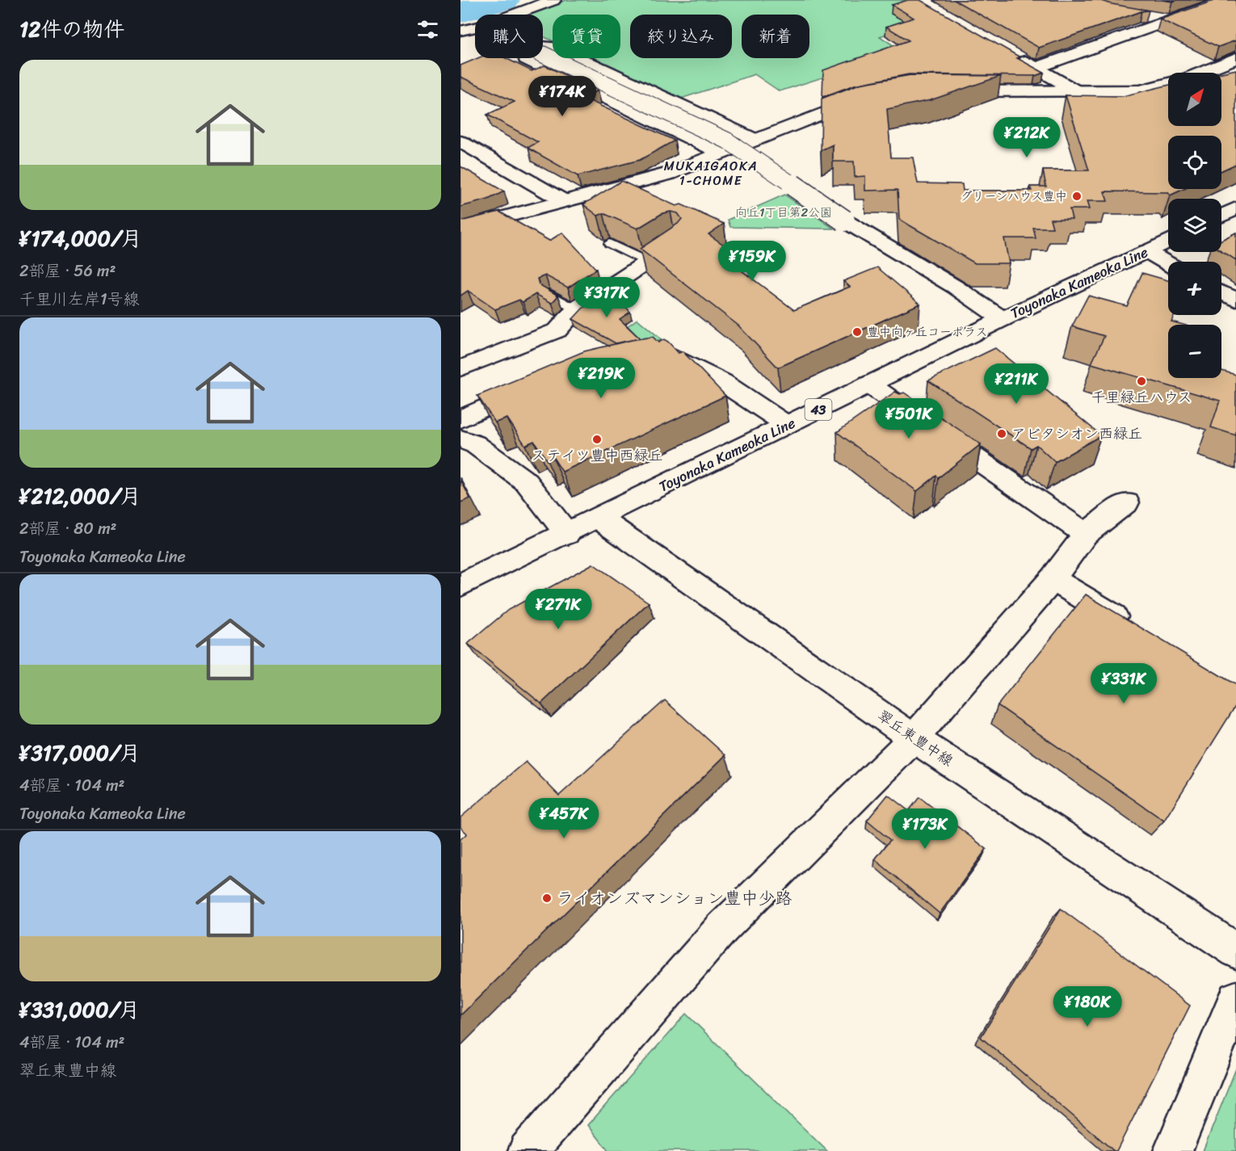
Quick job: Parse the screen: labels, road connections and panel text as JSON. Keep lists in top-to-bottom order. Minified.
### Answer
{"streets":{"street":["Toyonaka Kameoka Line","43","翠丘東豊中線"]},"crossings":[["Toyonaka Kameoka Line","翠丘東豊中線"]],"districts":["MUKAIGAOKA 1-CHOME"],"parks":["向丘1丁目第2公園"],"places":["グリーンハウス豊中","豊中向ヶ丘コーポラス","千里緑丘ハウス","アビタシオン西緑丘","ステイツ豊中西緑丘","ライオンズマンション豊中少路"],"north":"top right","page":{"heading":"12件の物件","chip":["購入","賃貸","絞り込み","新着"],"list":[{"name":"¥174,000/月","note":"2部屋 · 56 m² · 千里川左岸1号線"},{"name":"¥212,000/月","note":"2部屋 · 80 m² · Toyonaka Kameoka Line"},{"name":"¥317,000/月","note":"4部屋 · 104 m² · Toyonaka Kameoka Line"},{"name":"¥331,000/月","note":"4部屋 · 104 m² · 翠丘東豊中線"}],"map_buttons":["+","−"],"price":["¥174K","¥212K","¥159K","¥317K","¥219K","¥211K","¥501K","¥271K","¥331K","¥457K","¥173K","¥180K"]}}
